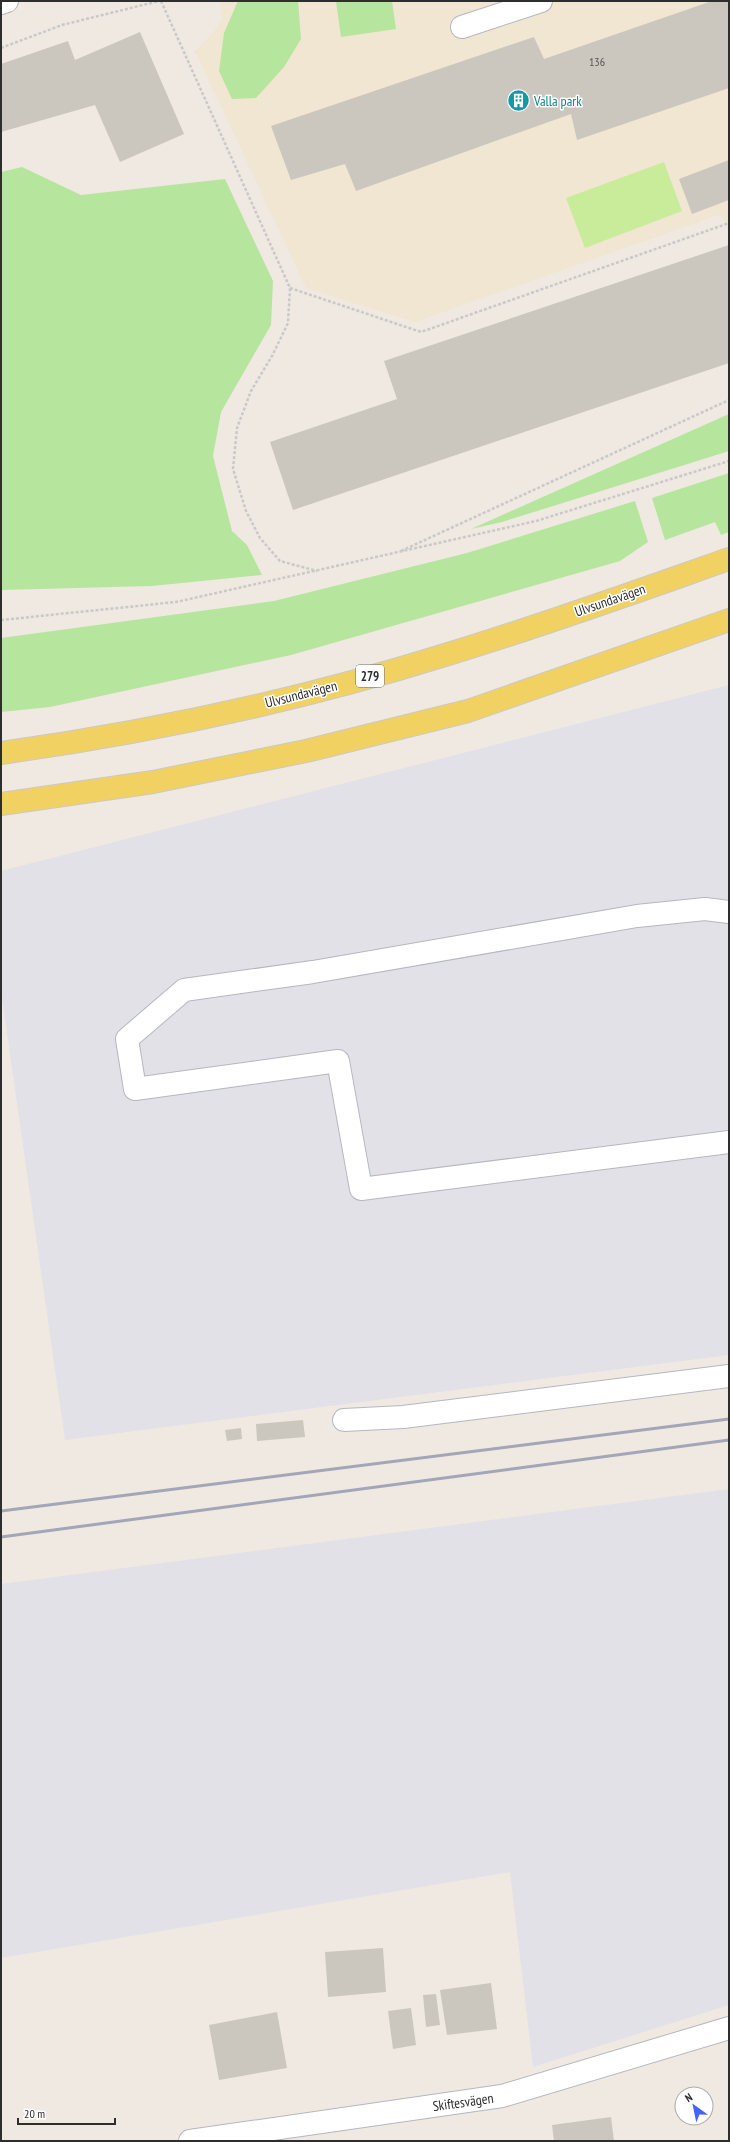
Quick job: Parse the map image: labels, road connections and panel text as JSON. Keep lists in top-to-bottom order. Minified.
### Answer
{"streets":{"main road":["Ulvsundavägen","279"],"street":["Skiftesvägen"]},"places":{"building":["Valla park"]},"house_numbers":["136"],"scale_bar":"20 m","north":"top left"}
